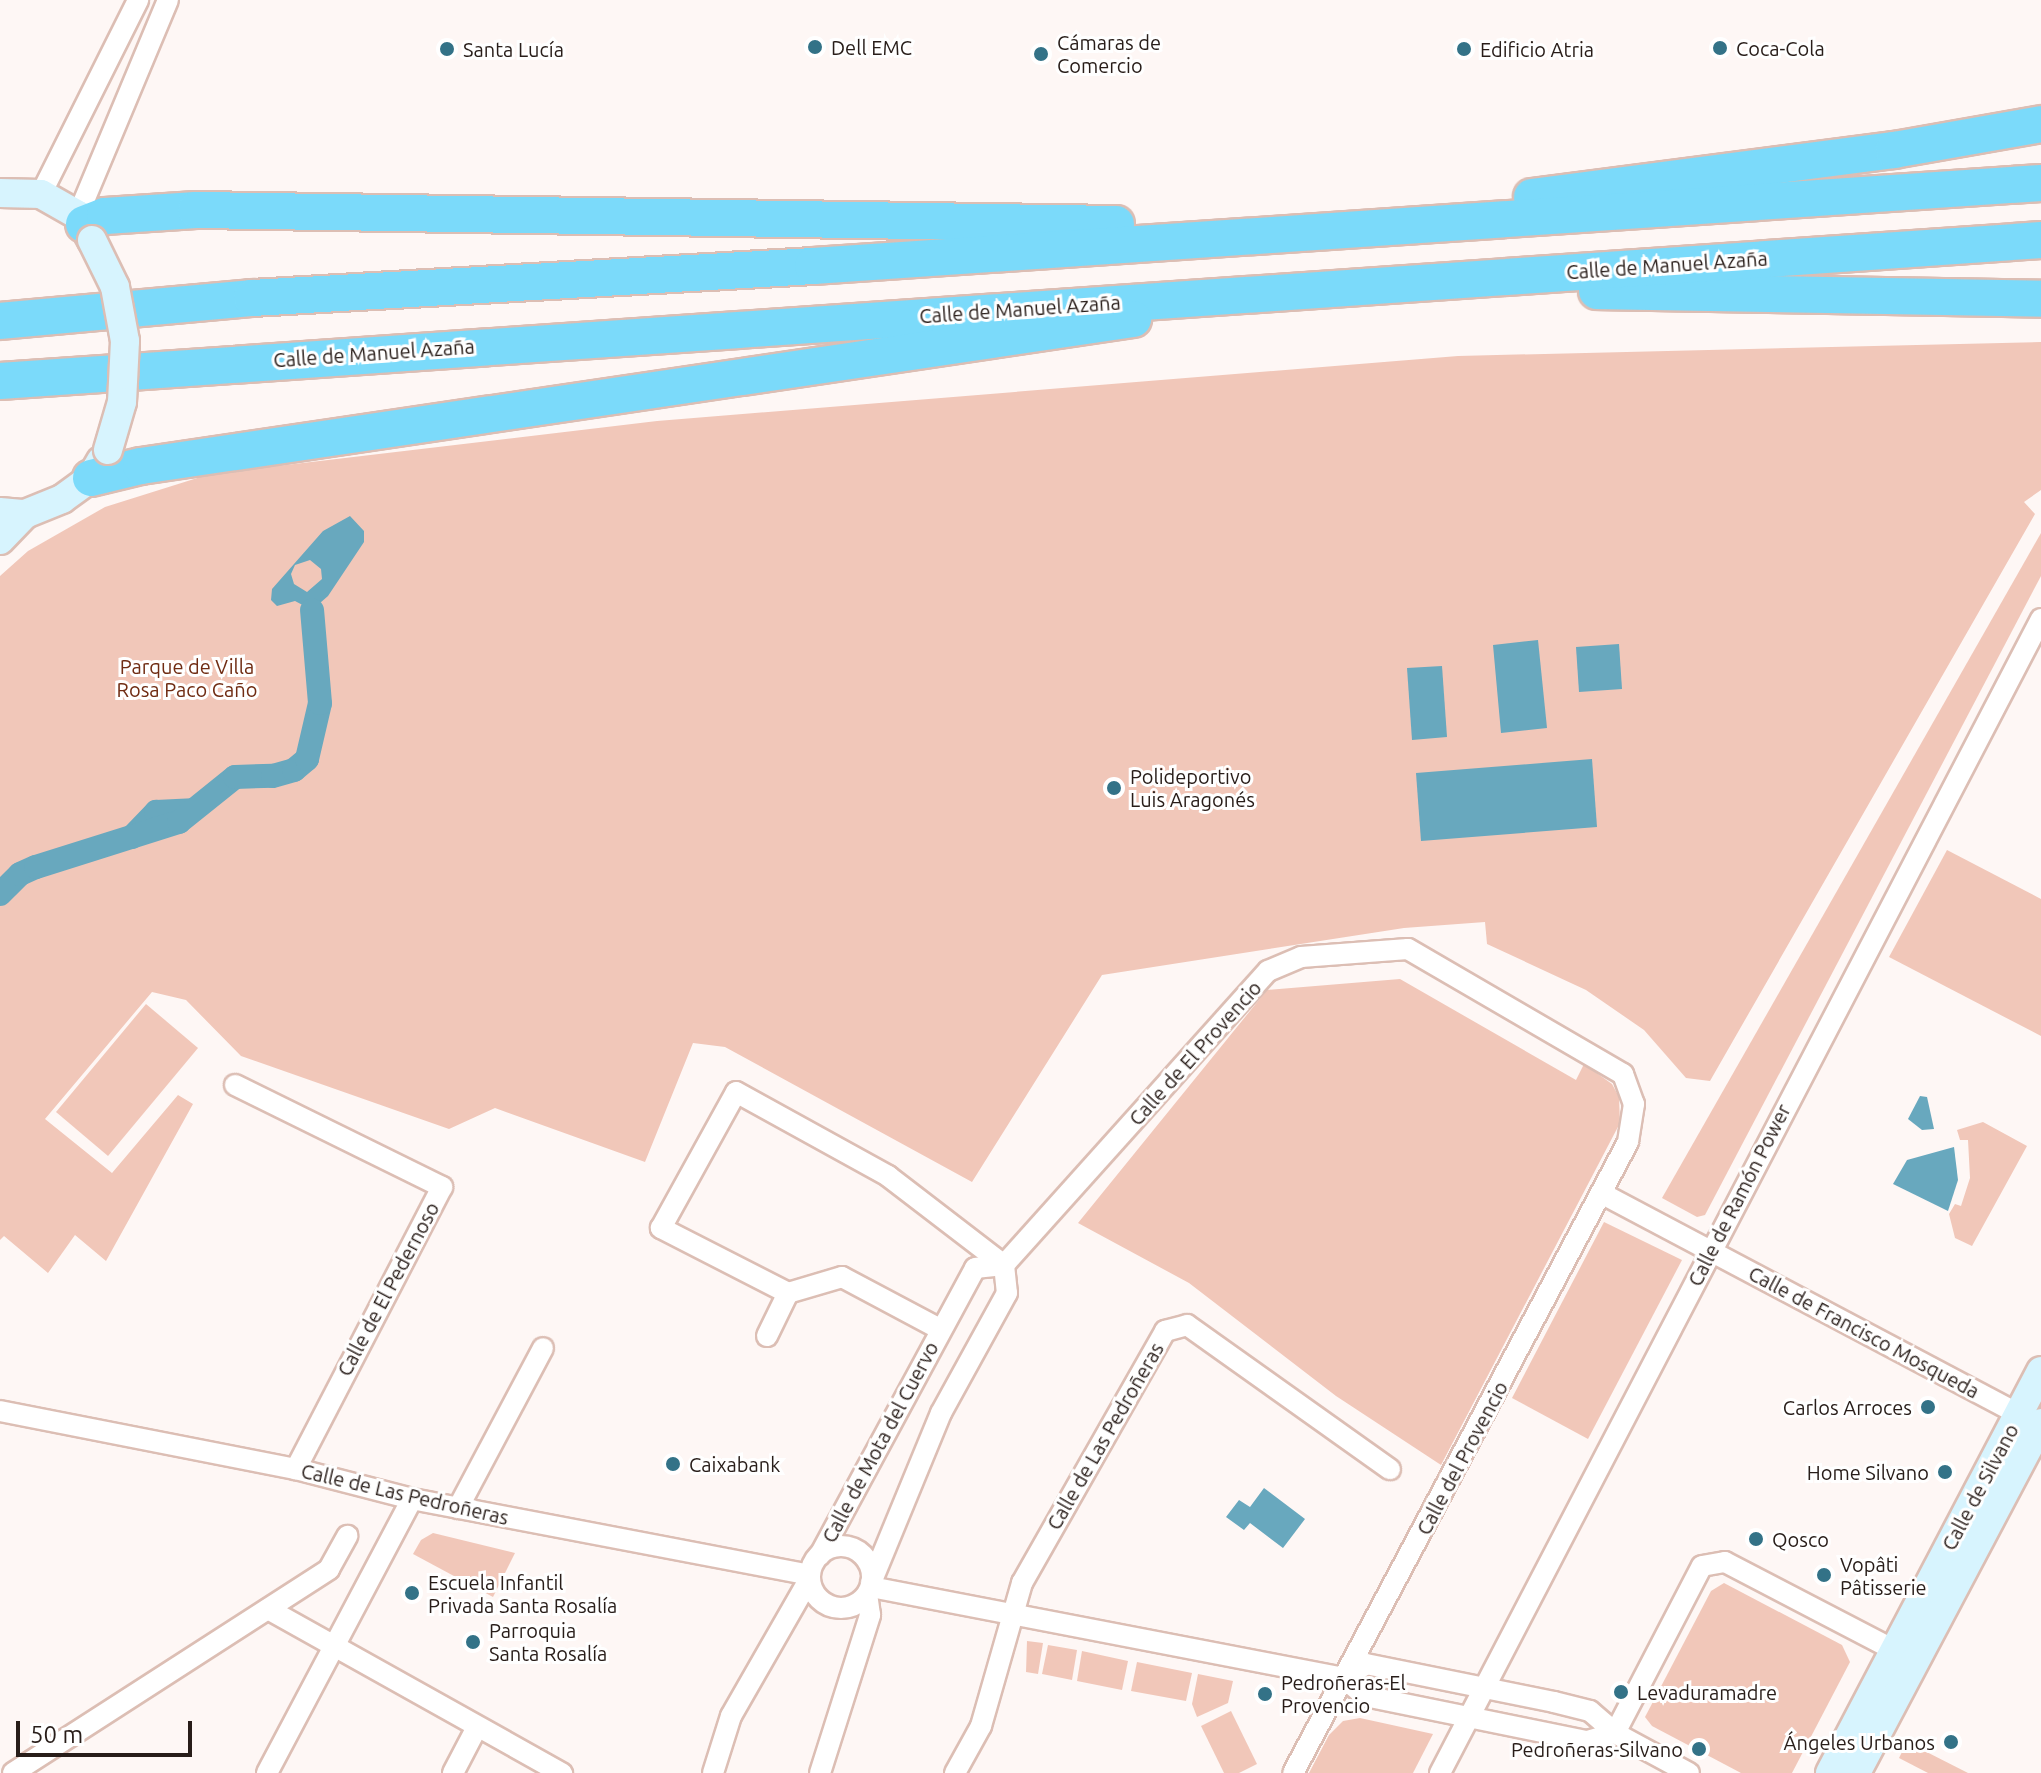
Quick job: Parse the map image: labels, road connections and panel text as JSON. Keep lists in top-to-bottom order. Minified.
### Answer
{"streets":{"highway":["Calle de Manuel Azaña"],"street":["Calle de El Provencio","Calle de Ramón Power","Calle de El Pedernoso","Calle de Francisco Mosqueda","Calle de Las Pedroñeras","Calle de Mota del Cuervo","Calle del Provencio","Calle de Silvano"]},"crossings":[["Calle de El Provencio","Calle de Mota del Cuervo"],["Calle de El Provencio","Calle del Provencio"],["Calle de Ramón Power","Calle de Francisco Mosqueda"],["Calle de El Pedernoso","Calle de Las Pedroñeras"],["Calle de Francisco Mosqueda","Calle del Provencio"],["Calle de Francisco Mosqueda","Calle de Silvano"],["Calle de Las Pedroñeras","Calle de Mota del Cuervo"]],"parks":["Parque de Villa Rosa Paco Caño"],"places":["Dell EMC","Coca-Cola","Santa Lucía","Edificio Atria","Cámaras de Comercio","Polideportivo Luis Aragonés","Carlos Arroces","Caixabank","Home Silvano","Qosco","Vopâti Pâtisserie","Escuela Infantil Privada Santa Rosalía","Parroquia Santa Rosalía","Levaduramadre","Pedroñeras-El Provencio","Ángeles Urbanos","Pedroñeras-Silvano"],"scale_bar":"50 m"}
